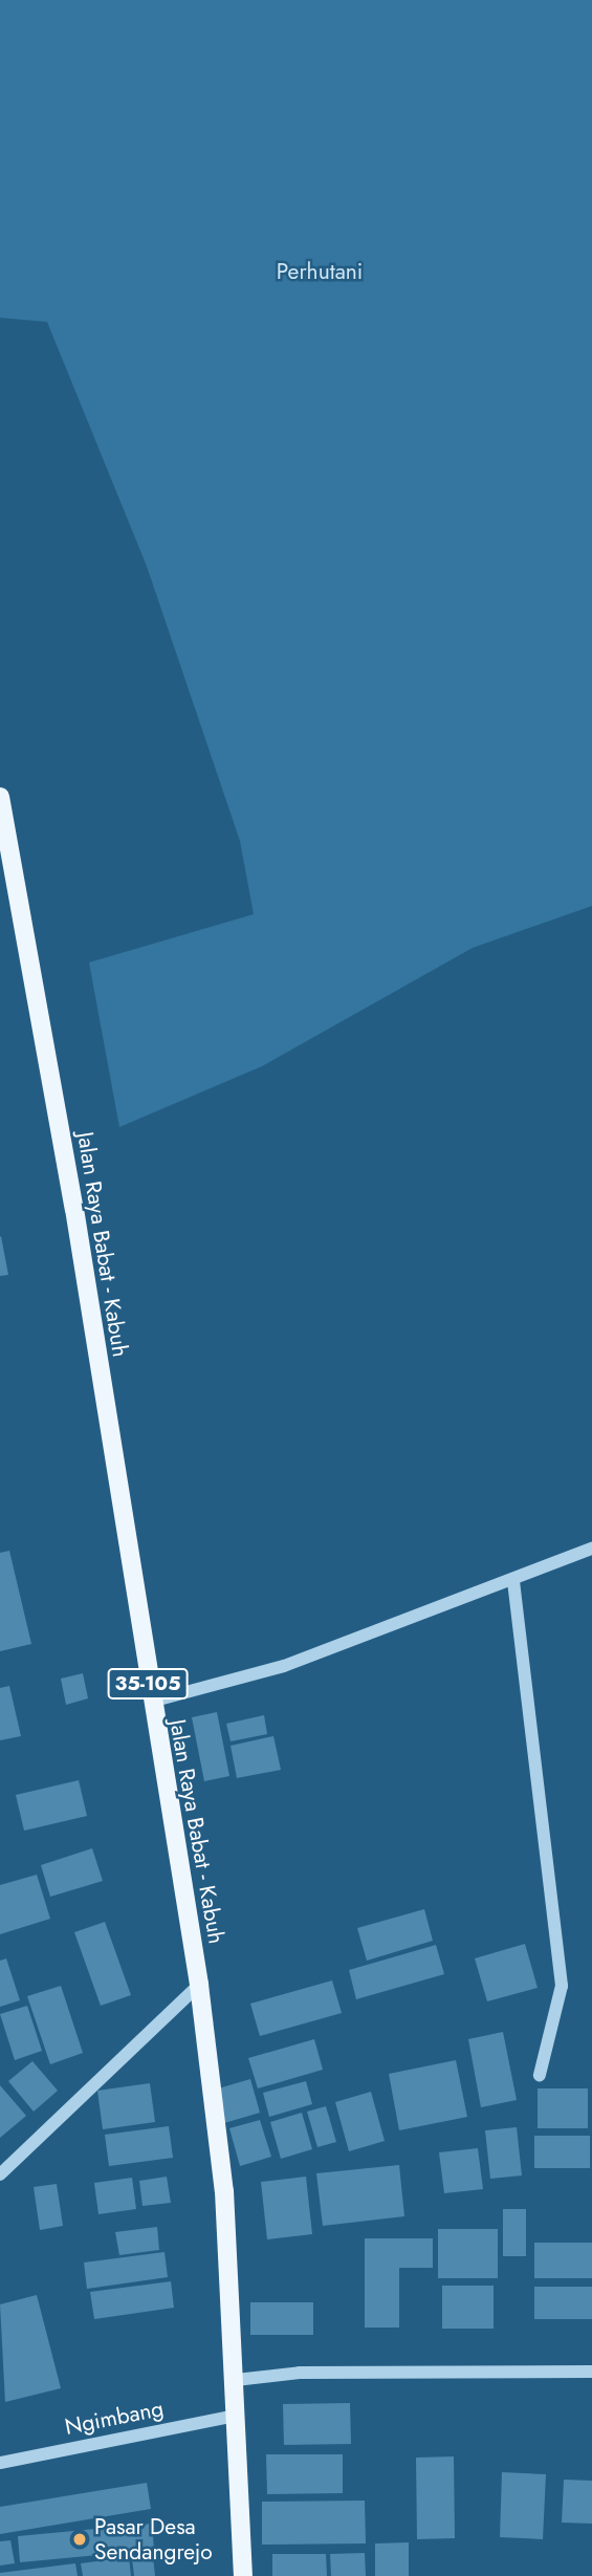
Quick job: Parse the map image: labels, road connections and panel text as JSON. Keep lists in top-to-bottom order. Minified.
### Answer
{"streets":{"main road":["Jalan Raya Babat - Kabuh","35-105"],"street":["Ngimbang"]},"crossings":[["Jalan Raya Babat - Kabuh","Ngimbang"]],"parks":["Perhutani"],"places":["Pasar Desa Sendangrejo"]}
